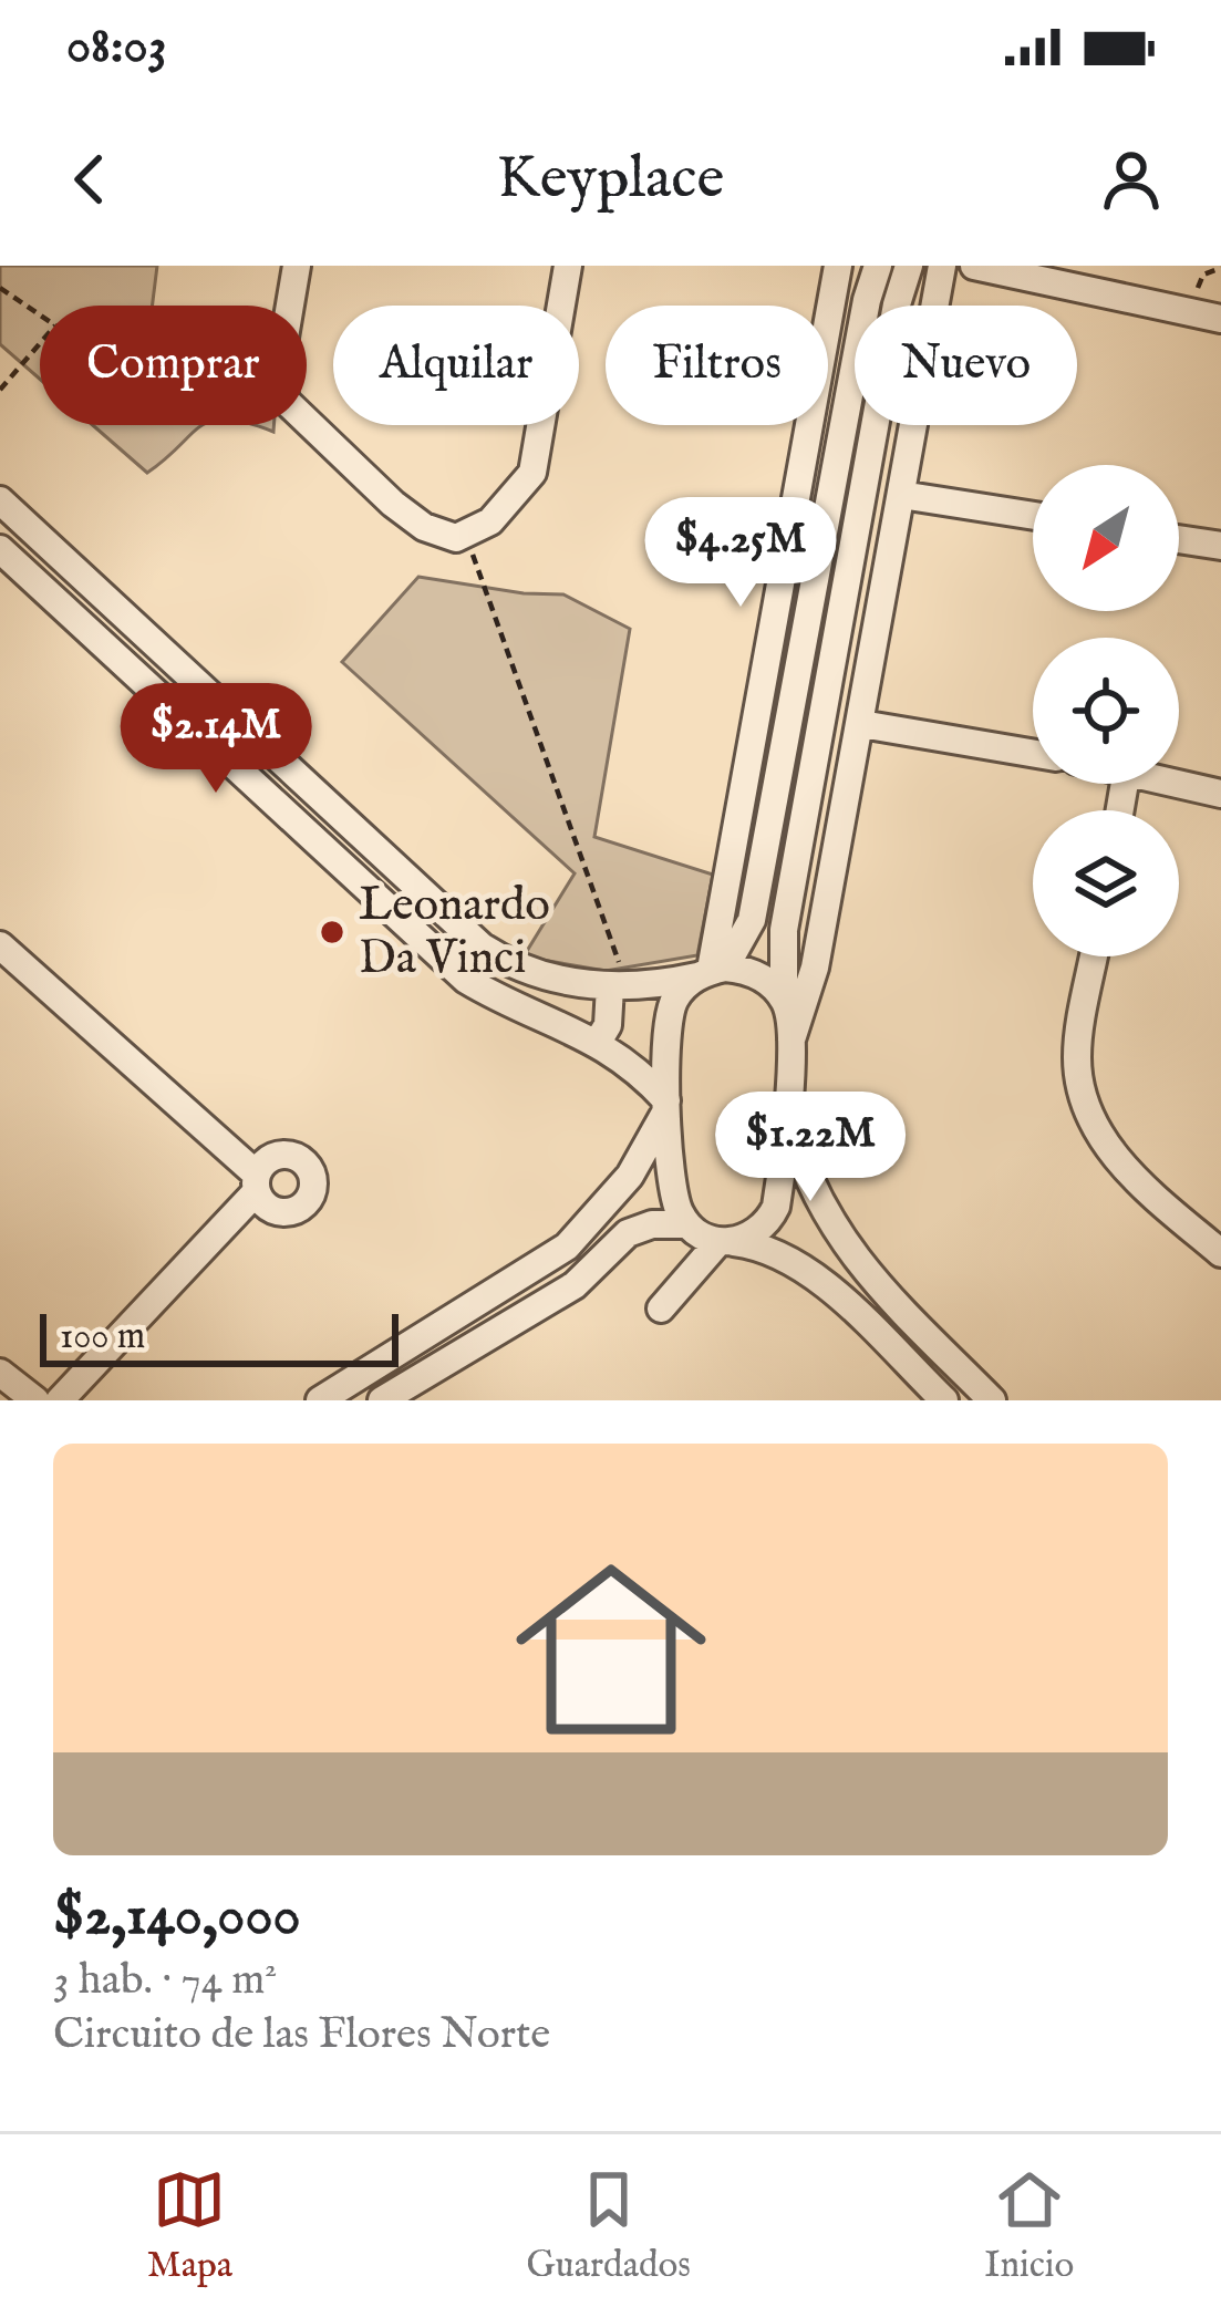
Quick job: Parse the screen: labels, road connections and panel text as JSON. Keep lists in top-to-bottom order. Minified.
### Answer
{"places":["Leonardo Da Vinci"],"scale_bar":"100 m","north":"bottom left","page":{"status":"08:03","header":"Keyplace","chip":["Comprar","Alquilar","Filtros","Nuevo"],"price":["$4.25M","$2.14M","$1.22M"],"scale":"100 m","list":[{"name":"$2,140,000","note":"3 hab. · 74 m² · Circuito de las Flores Norte"}],"tabs":["Mapa","Guardados","Inicio"]}}
